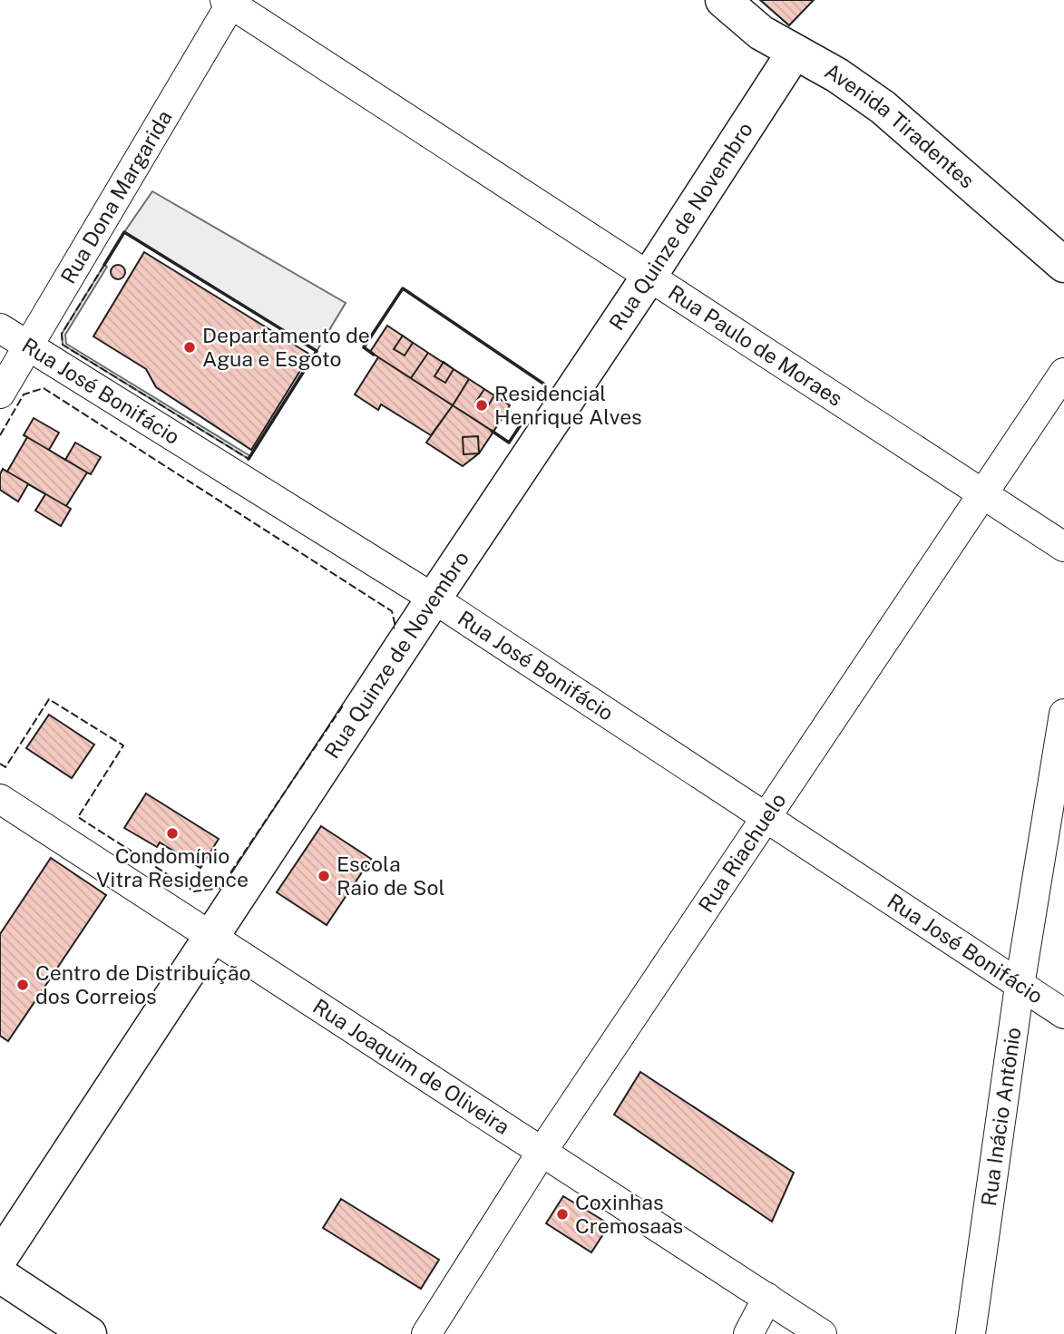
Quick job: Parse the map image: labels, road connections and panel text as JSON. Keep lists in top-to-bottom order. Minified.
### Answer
{"streets":{"main road":["Avenida Tiradentes","Rua Quinze de Novembro"],"street":["Rua Dona Margarida","Rua Paulo de Moraes","Rua José Bonifácio","Rua Riachuelo","Rua Joaquim de Oliveira","Rua Inácio Antônio"]},"crossings":[["Avenida Tiradentes","Rua Quinze de Novembro"],["Rua Dona Margarida","Rua Paulo de Moraes"],["Rua Dona Margarida","Rua José Bonifácio"],["Rua Quinze de Novembro","Rua Paulo de Moraes"],["Rua Quinze de Novembro","Rua José Bonifácio"],["Rua Quinze de Novembro","Rua Joaquim de Oliveira"],["Rua Paulo de Moraes","Rua Riachuelo"],["Rua José Bonifácio","Rua Riachuelo"],["Rua José Bonifácio","Rua Inácio Antônio"],["Rua Riachuelo","Rua Joaquim de Oliveira"]],"places":["Departamento de Agua e Esgoto","Residencial Henrique Alves","Condomínio Vitra Residence","Escola Raio de Sol","Centro de Distribuição dos Correios","Coxinhas Cremosaas"]}
